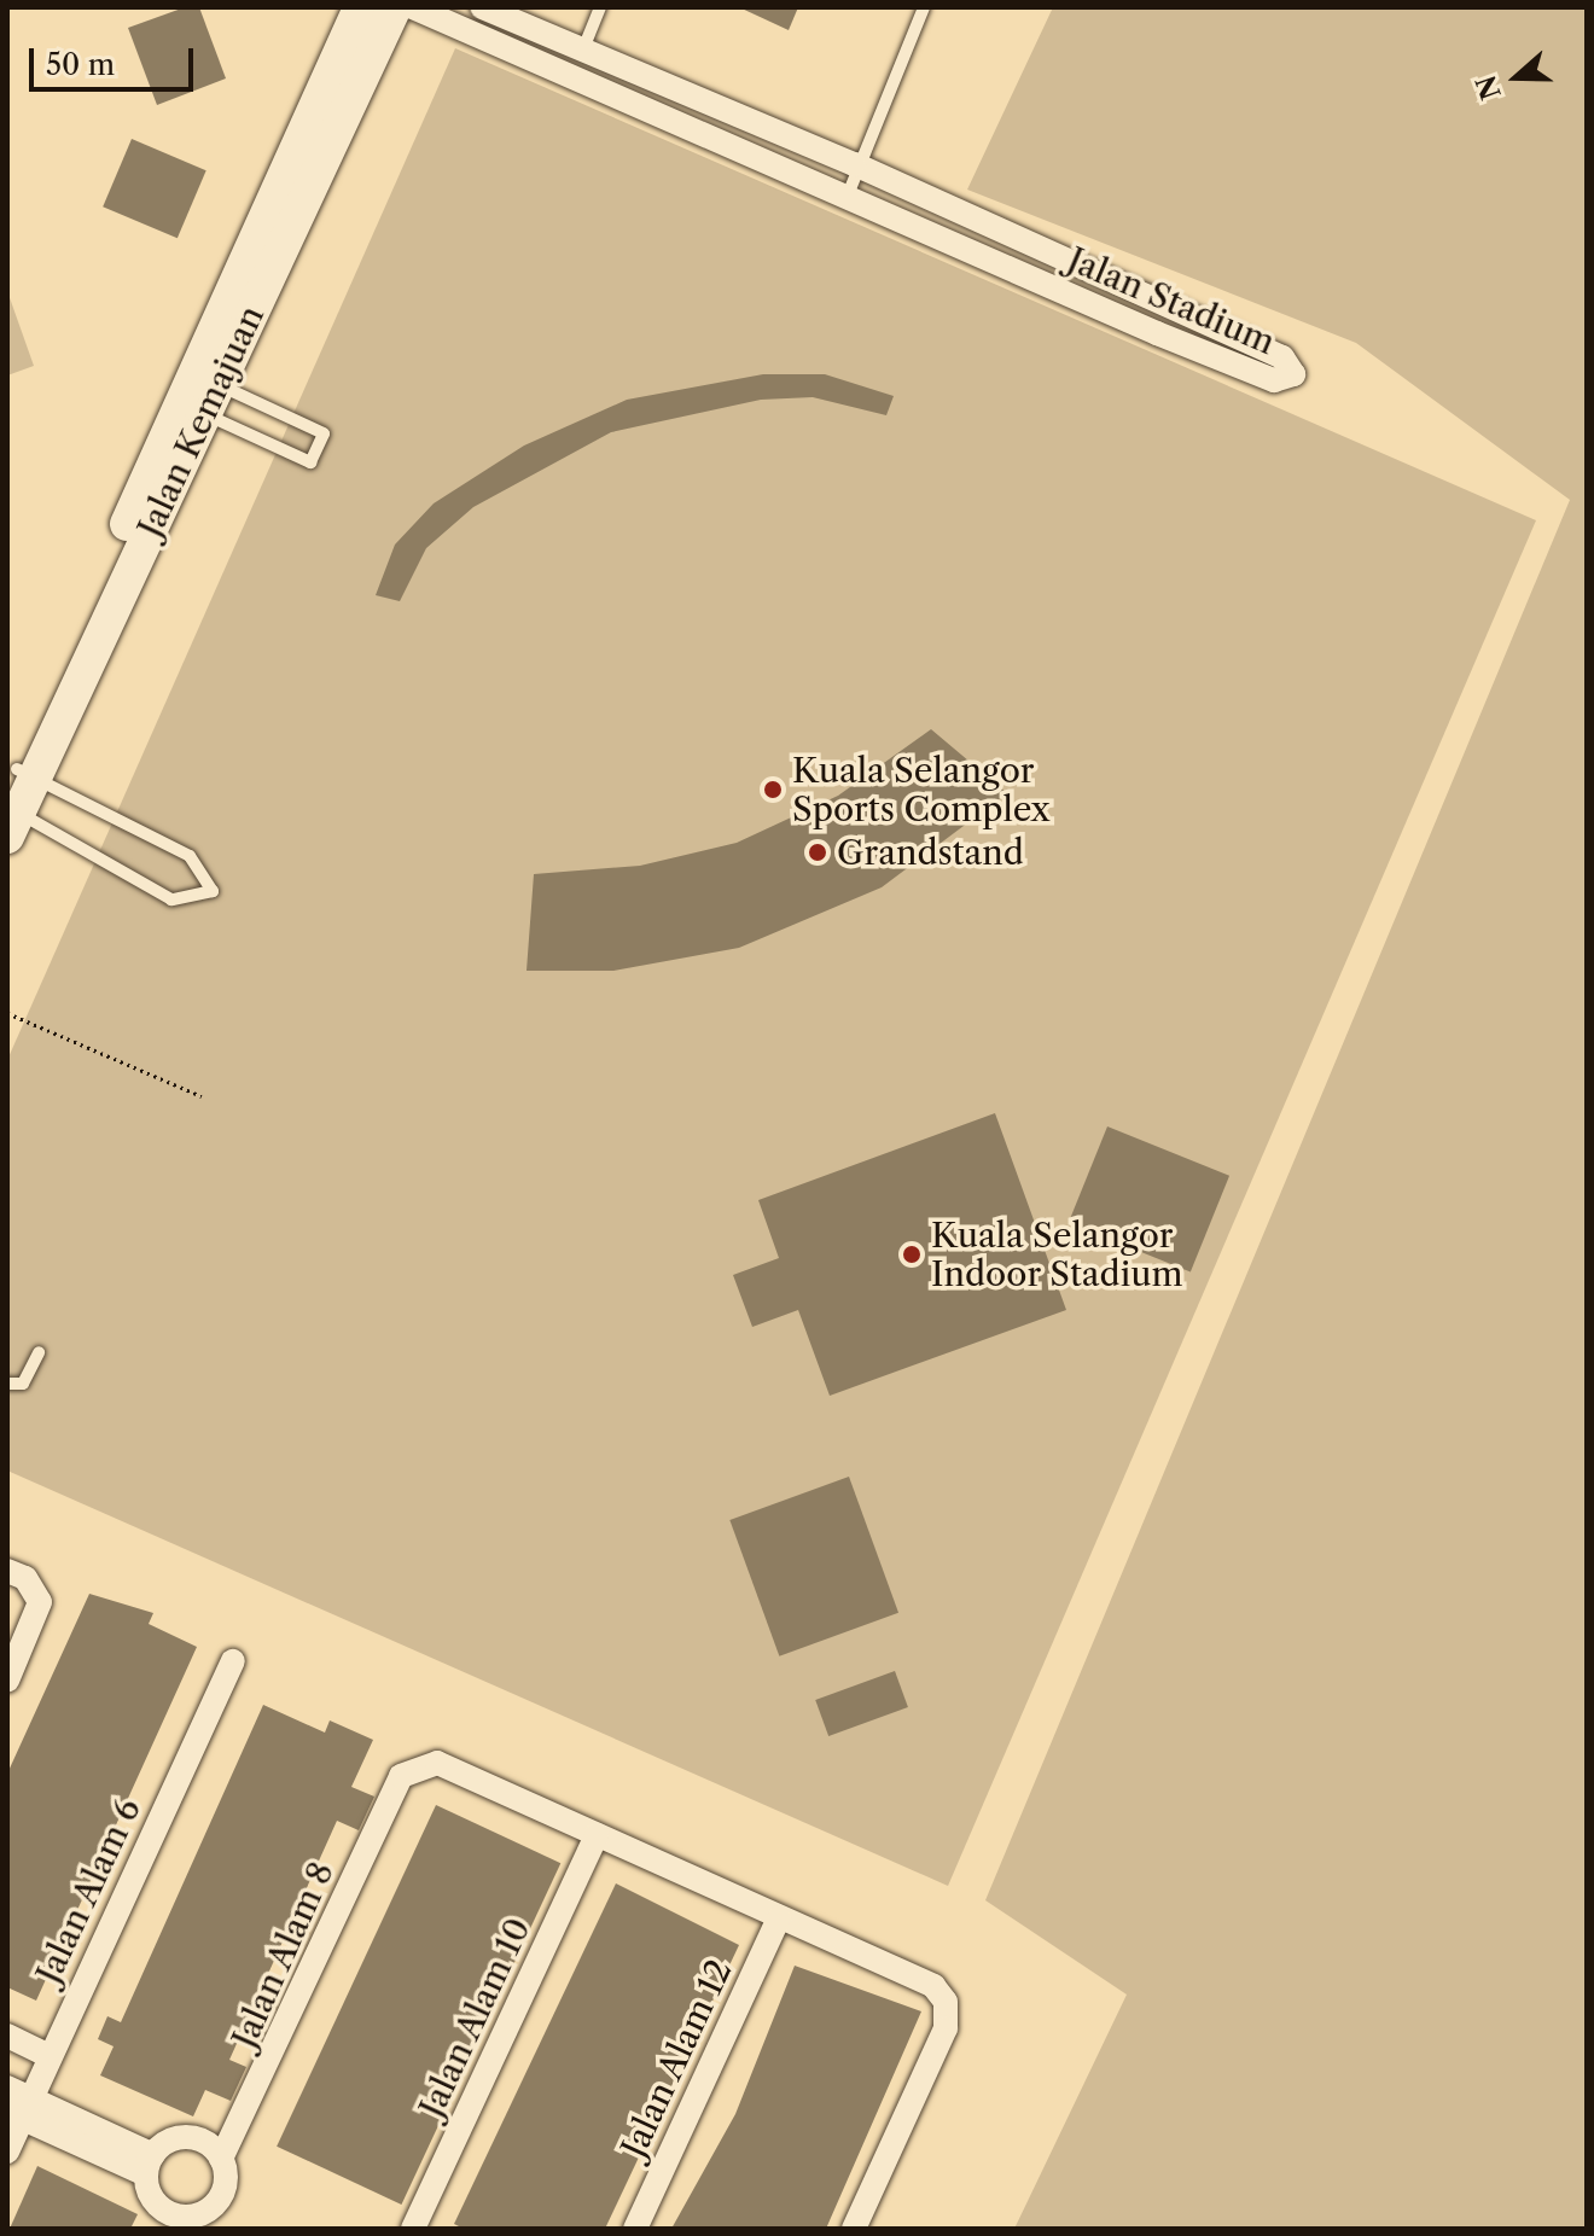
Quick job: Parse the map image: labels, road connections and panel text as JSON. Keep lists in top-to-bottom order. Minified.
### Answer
{"streets":{"street":["Jalan Stadium","Jalan Kemajuan","Jalan Alam 6","Jalan Alam 8","Jalan Alam 10","Jalan Alam 12"]},"crossings":[["Jalan Alam 8","Jalan Alam 10"]],"places":["Kuala Selangor Sports Complex","Grandstand","Kuala Selangor Indoor Stadium"],"scale_bar":"50 m","north":"left"}
